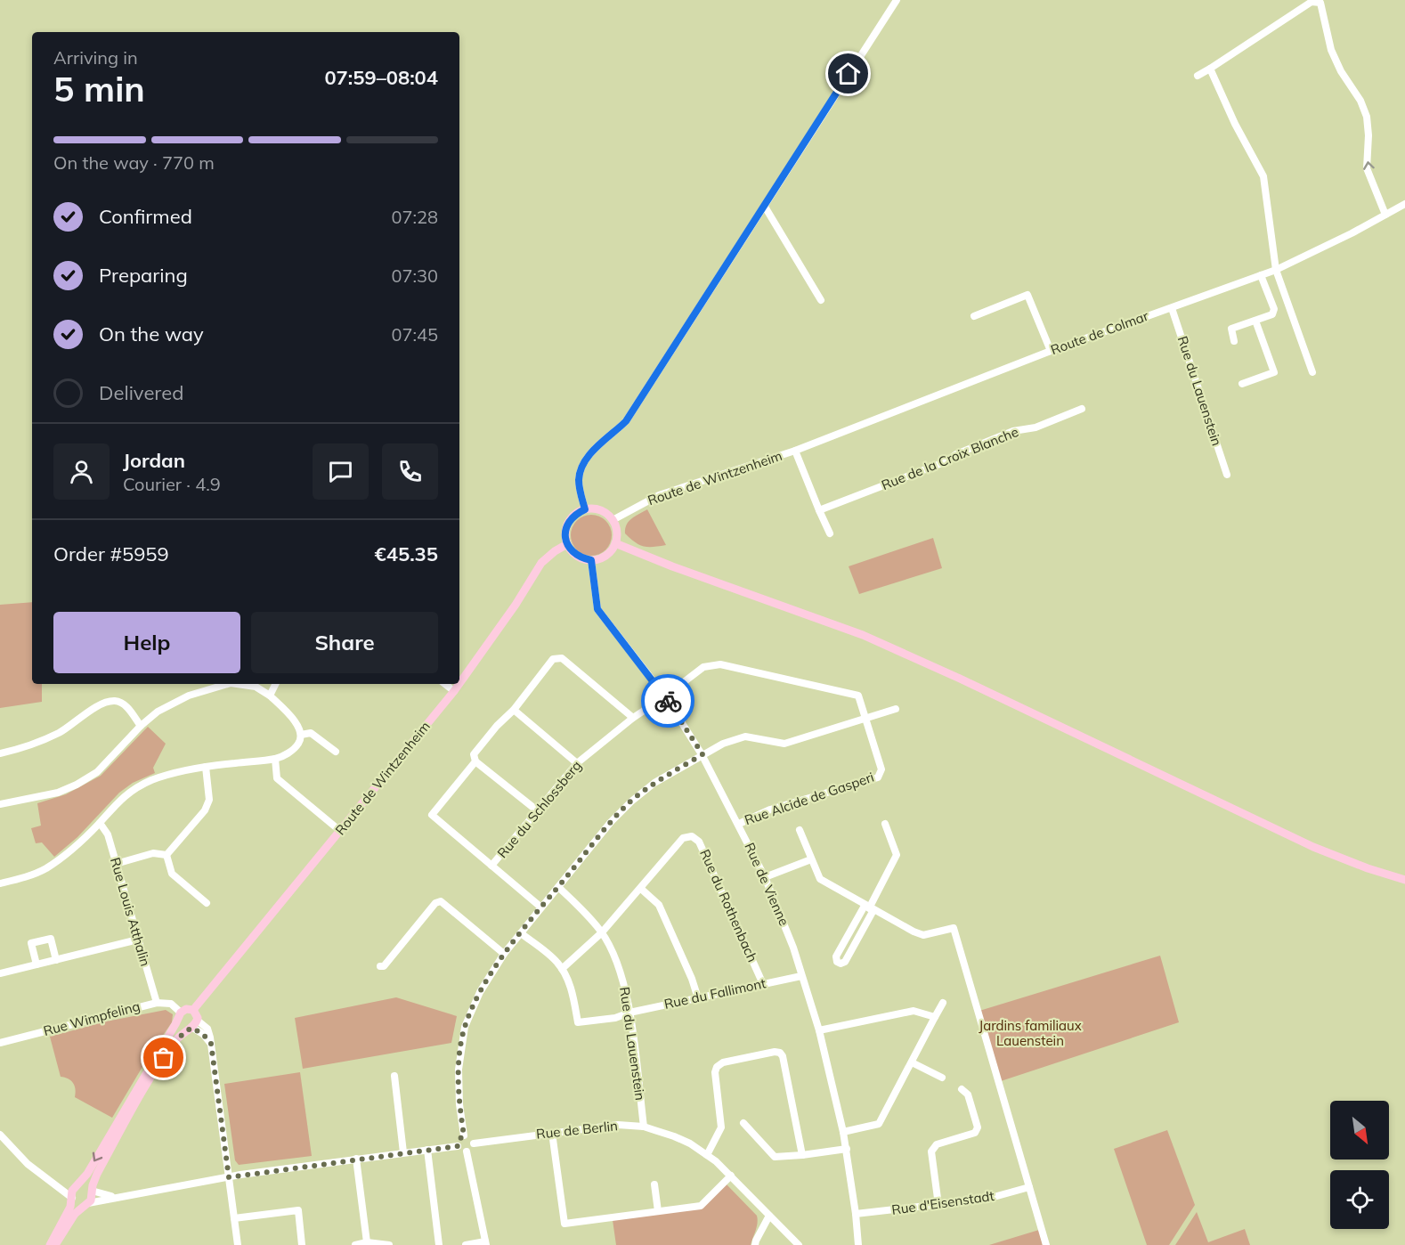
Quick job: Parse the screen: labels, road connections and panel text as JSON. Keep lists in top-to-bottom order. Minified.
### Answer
{"streets":{"main road":["Route de Wintzenheim"],"street":["Route de Colmar","Rue du Lauenstein","Rue de la Croix Blanche","Rue Alcide de Gasperi","Rue du Schlossberg","Rue de Vienne","Rue du Rothenbach","Rue Louis Atthalin","Rue du Fallimont","Rue Wimpfeling","Rue de Berlin","Rue d'Eisenstadt"]},"crossings":[["Route de Colmar","Rue du Lauenstein"],["Route de Colmar","Route de Wintzenheim"],["Rue du Lauenstein","Rue du Rothenbach"],["Rue du Lauenstein","Rue du Fallimont"],["Rue du Lauenstein","Rue de Berlin"],["Route de Wintzenheim","Rue de Vienne"],["Route de Wintzenheim","Rue Wimpfeling"],["Rue Alcide de Gasperi","Rue du Schlossberg"],["Rue Alcide de Gasperi","Rue de Vienne"],["Rue du Schlossberg","Rue de Vienne"],["Rue de Vienne","Rue du Fallimont"],["Rue de Vienne","Rue d'Eisenstadt"],["Rue du Rothenbach","Rue du Fallimont"],["Rue Louis Atthalin","Rue Wimpfeling"]],"parks":["Jardins familiaux Lauenstein"],"north":"bottom right","page":{"heading":["5 min","Arriving in","07:59–08:04"],"panel":["Jordan","Courier · 4.9","Order #5959","€45.35"],"bar":"On the way · 770 m","list":[["Confirmed","07:28"],["Preparing","07:30"],["On the way","07:45"],"Delivered"],"buttons":["Help","Share"]}}
